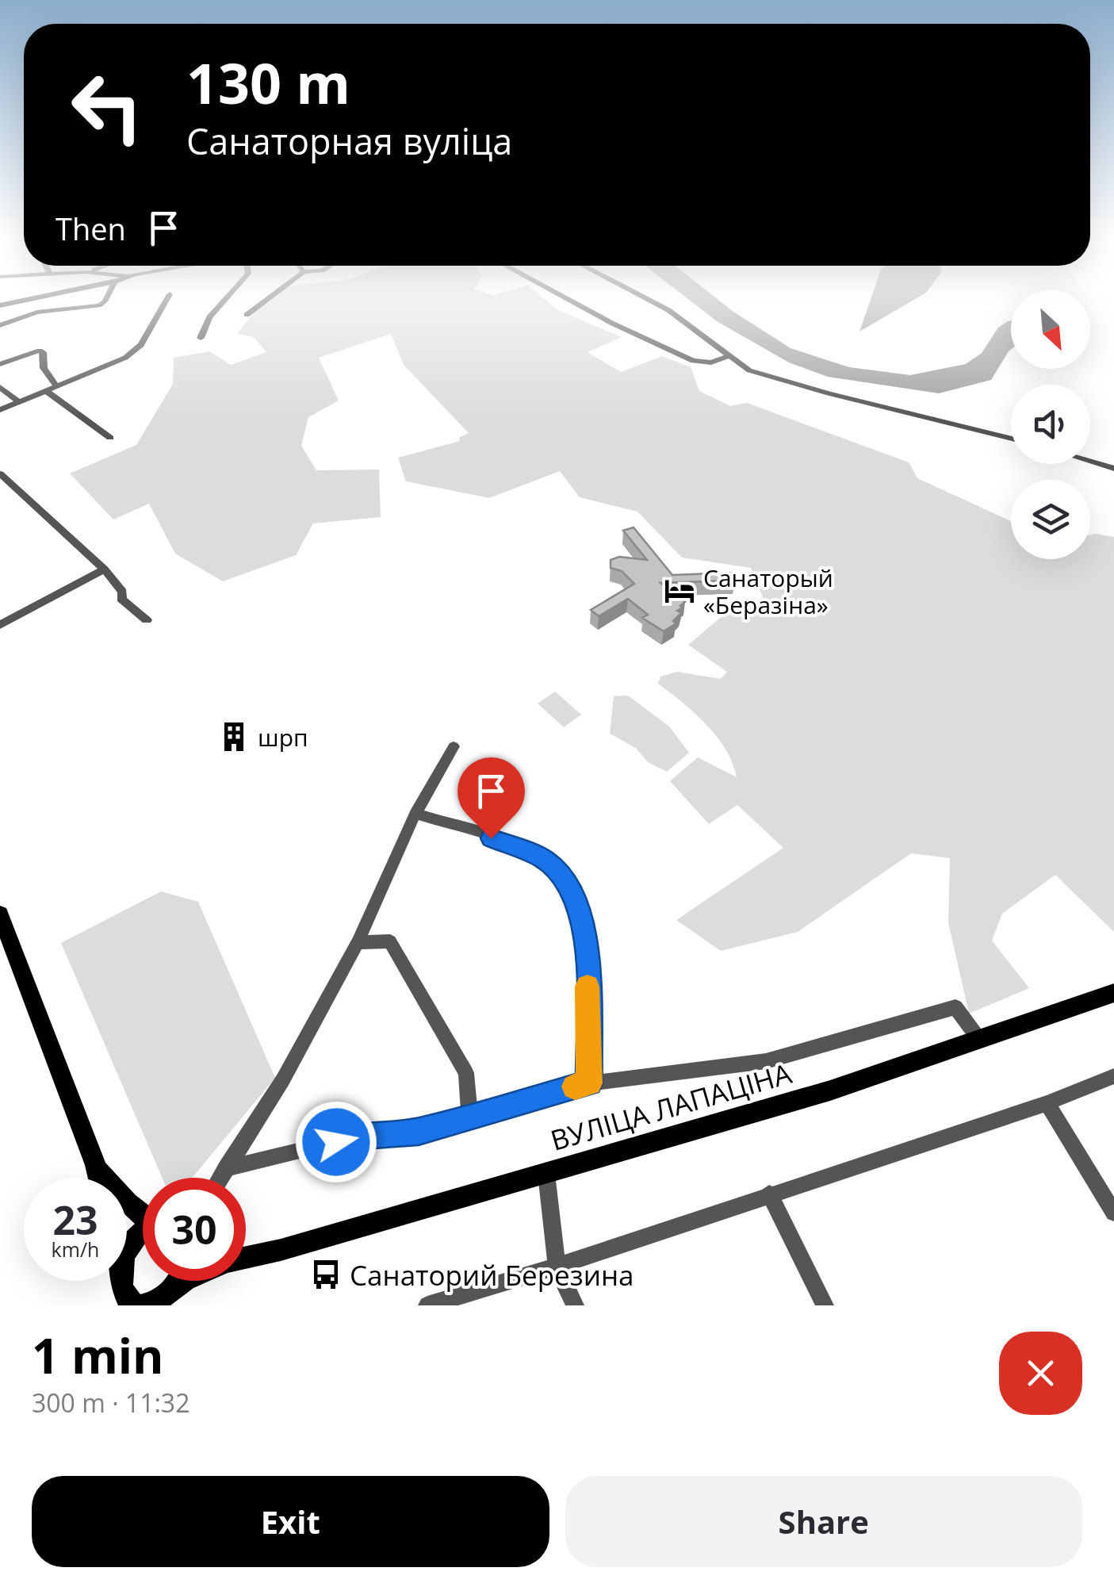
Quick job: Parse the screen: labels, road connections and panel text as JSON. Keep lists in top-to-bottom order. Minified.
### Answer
{"streets":{"main road":["ВУЛІЦА ЛАПАЦІНА"]},"places":{"hotel":["Санаторый «Беразіна»"],"building":["шрп"],"bus stop":["Санаторий Березина"]},"north":"bottom right","page":{"turn":["130 m","Санаторная вуліца"],"then":"Then","speed":"23 km/h","limit":"30","heading":["1 min","300 m · 11:32"],"buttons":["Exit","Share"]}}
